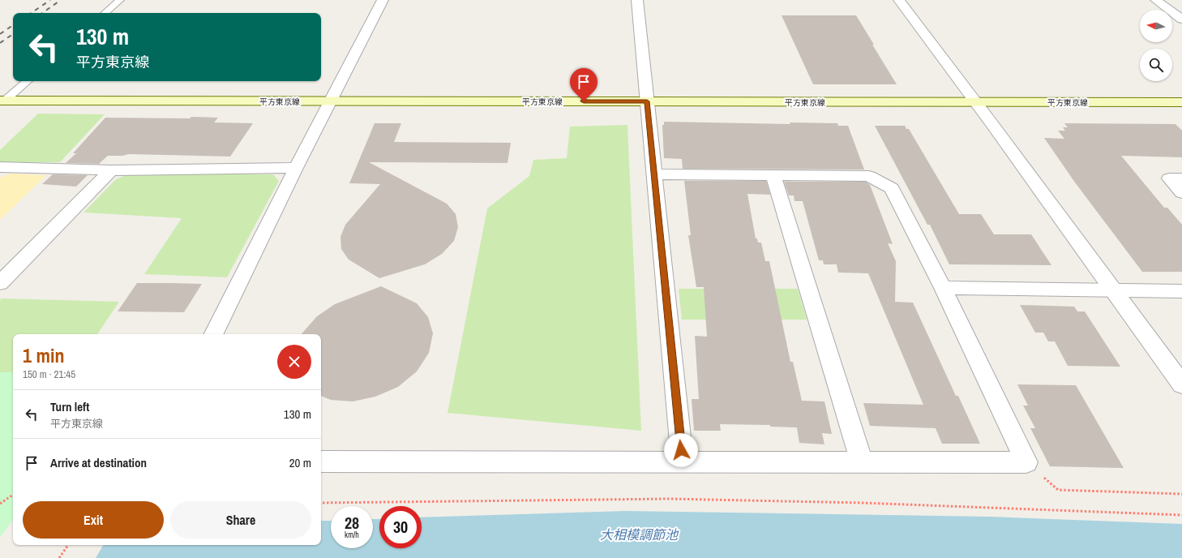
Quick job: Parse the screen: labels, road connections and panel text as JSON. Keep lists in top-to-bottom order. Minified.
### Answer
{"streets":{"main road":["平方東京線"]},"water":["大相模調節池"],"north":"left","page":{"turn":["130 m","平方東京線"],"heading":["1 min","150 m · 21:45"],"list":[{"name":"Turn left","note":"平方東京線","value":"130 m"},{"name":"Arrive at destination","value":"20 m"}],"buttons":["Exit","Share"],"speed":"28 km/h","limit":"30"}}
